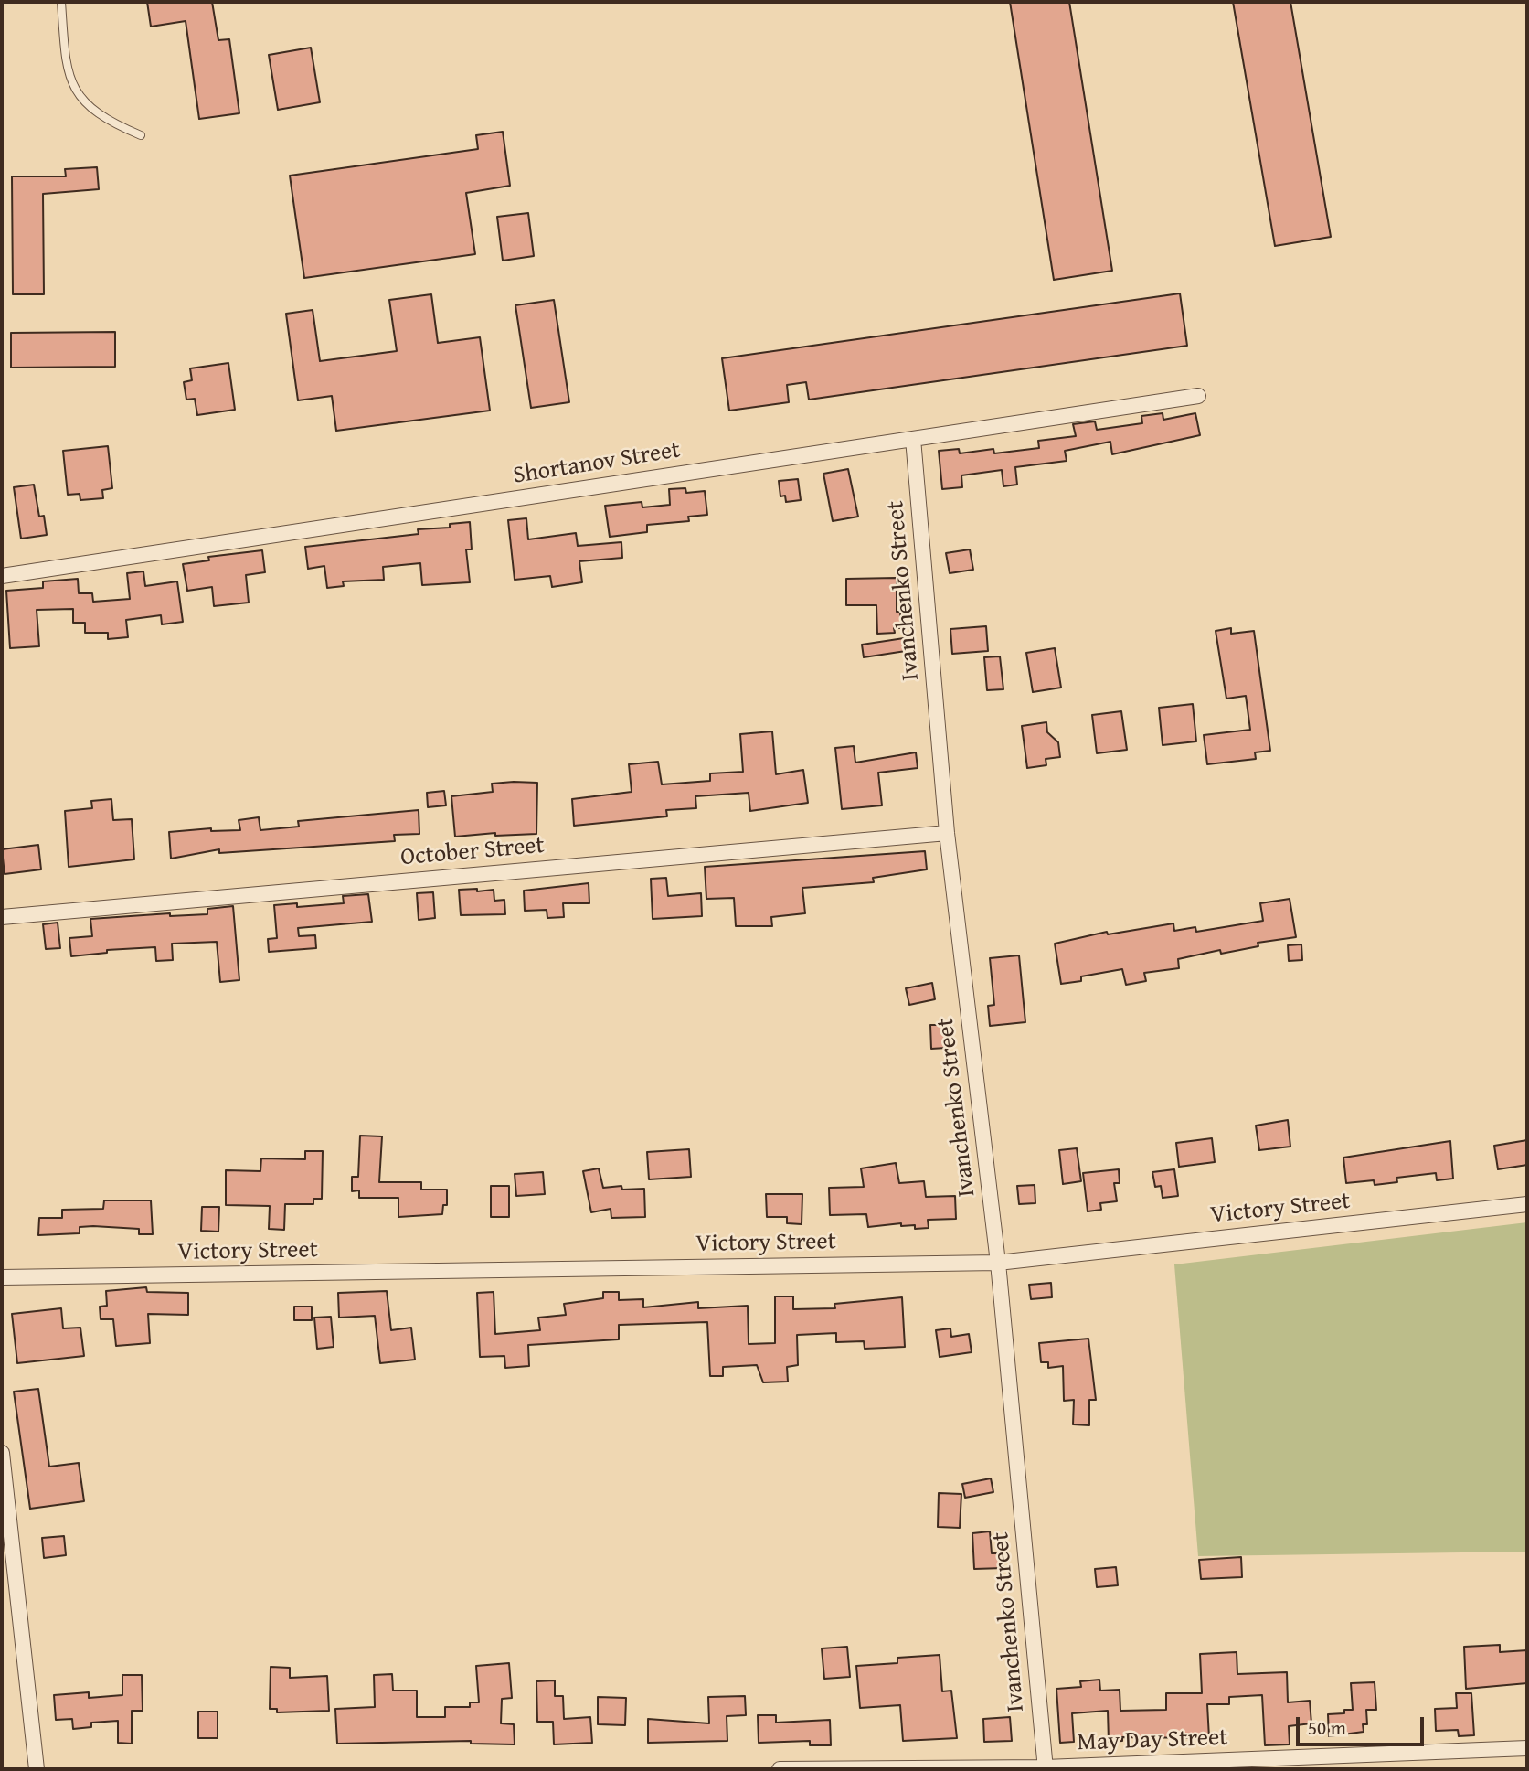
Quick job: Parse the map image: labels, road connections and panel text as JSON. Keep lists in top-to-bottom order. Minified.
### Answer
{"streets":{"street":["Shortanov Street","Ivanchenko Street","October Street","Victory Street","May Day Street"]},"crossings":[["Shortanov Street","Ivanchenko Street"],["Ivanchenko Street","October Street"],["Ivanchenko Street","Victory Street"],["Ivanchenko Street","May Day Street"]],"scale_bar":"50 m"}
